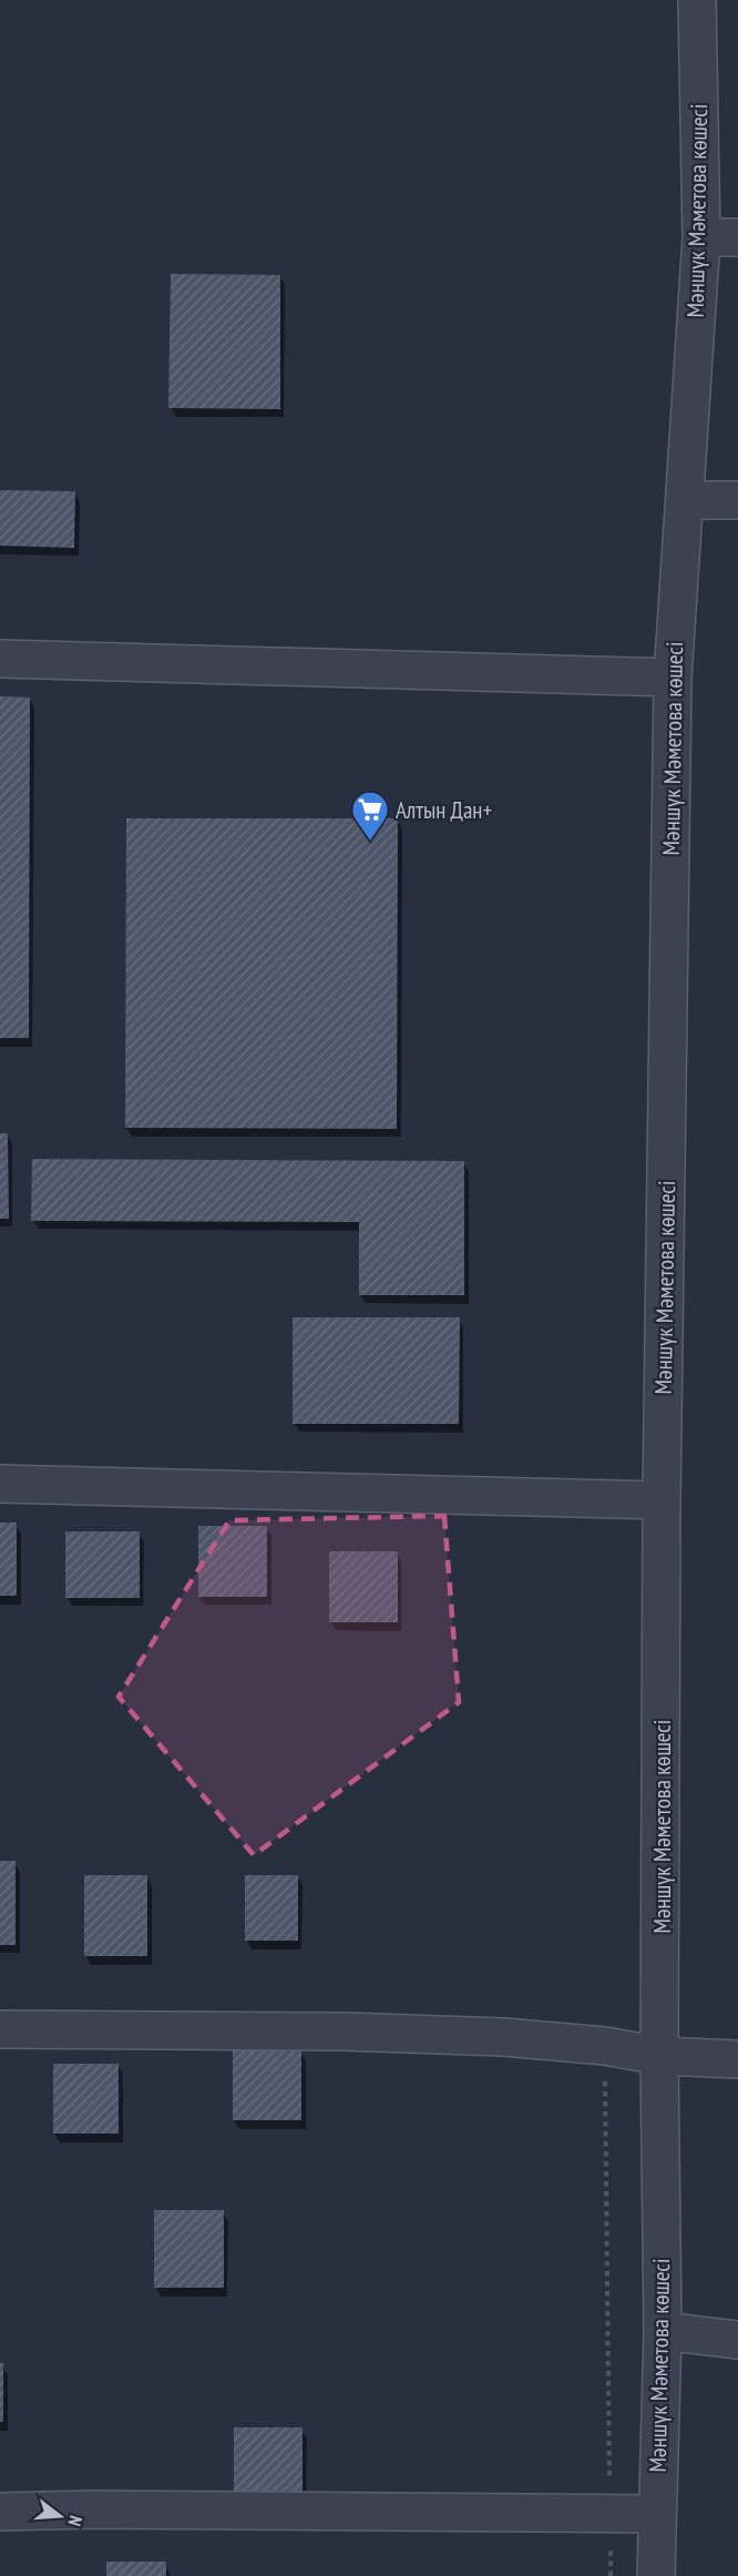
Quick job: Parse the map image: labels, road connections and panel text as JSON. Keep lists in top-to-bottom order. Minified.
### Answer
{"streets":{"street":["Мәншүк Мәметова көшесі"]},"places":{"supermarket":["Алтын Дан+"]},"north":"right"}
